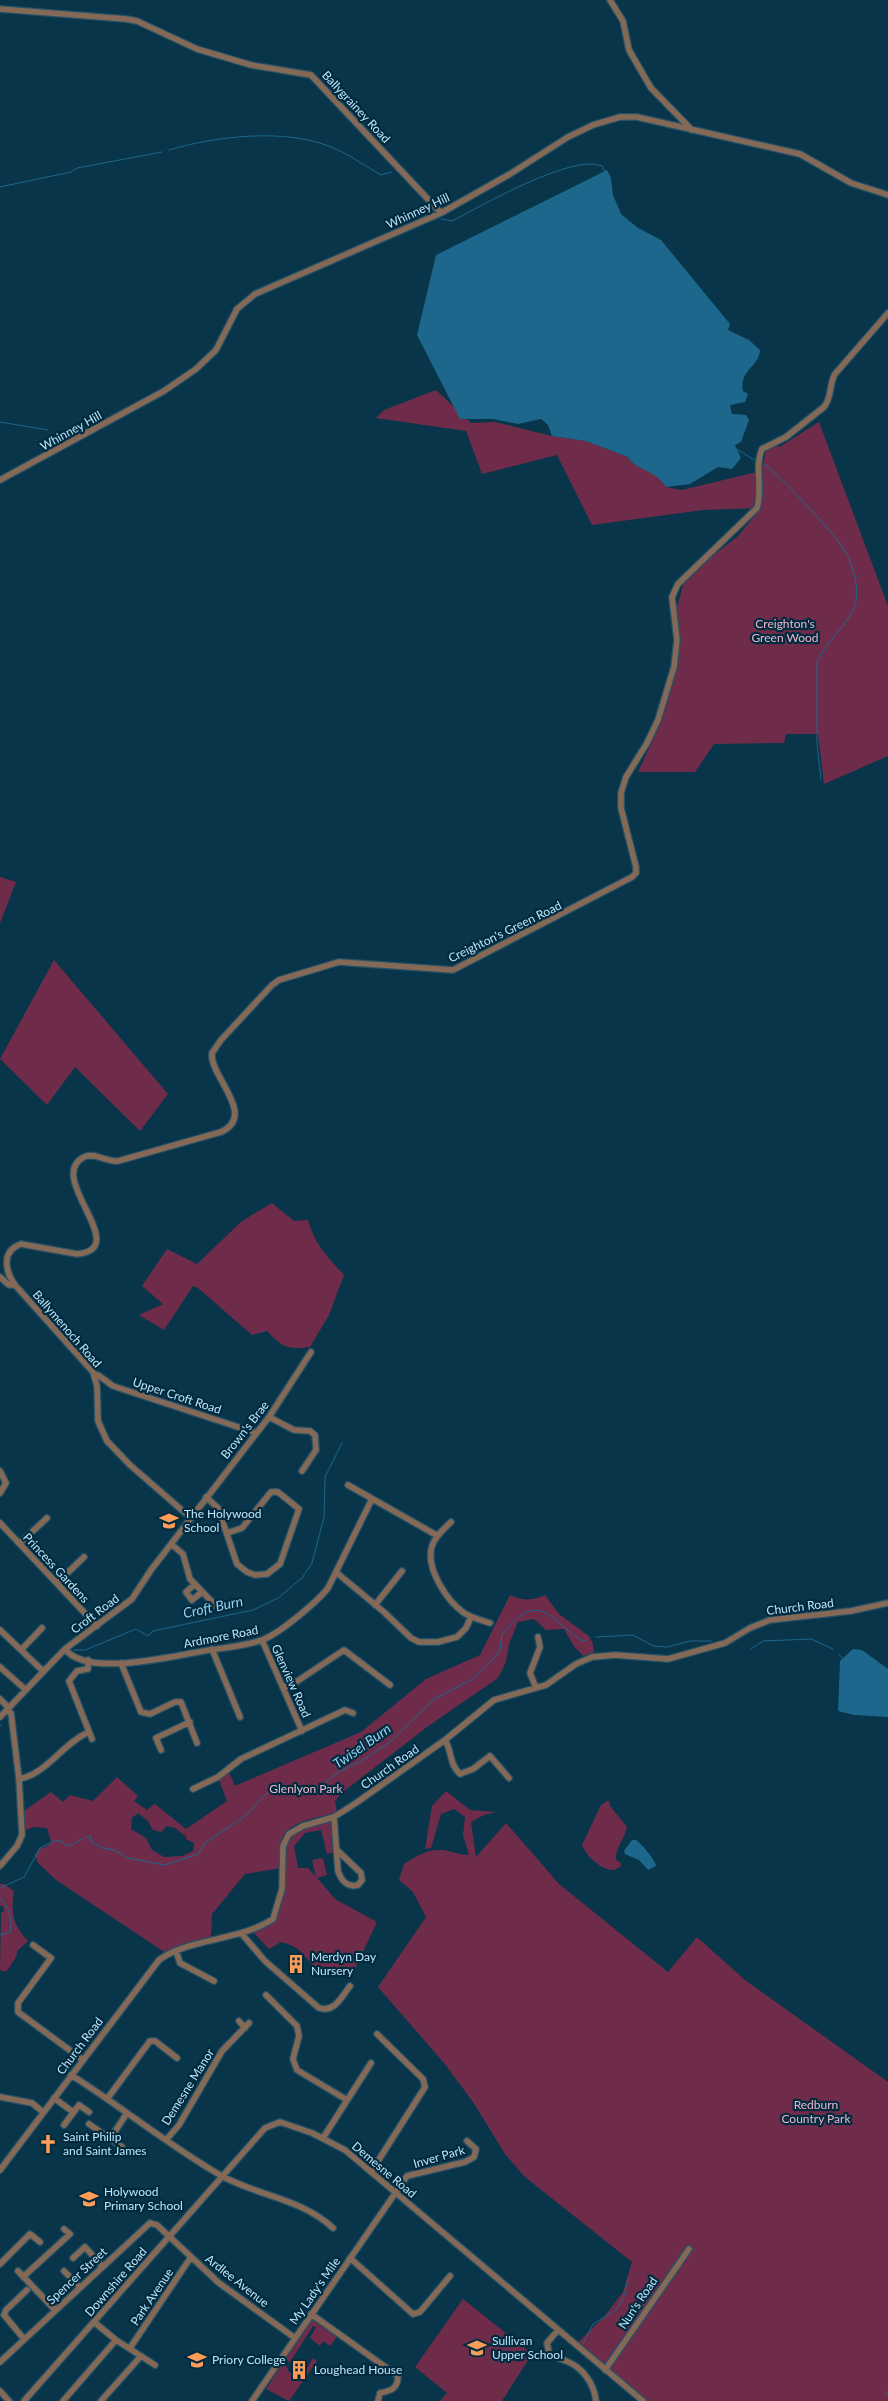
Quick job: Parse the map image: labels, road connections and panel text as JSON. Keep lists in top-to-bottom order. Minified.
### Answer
{"streets":{"street":["Ballygrainey Road","Whinney Hill","Creighton's Green Road","Ballymenoch Road","Upper Croft Road","Brown's Brae","Princess Gardens","Church Road","Croft Road","Ardmore Road","Glenview Road","Demesne Manor","Inver Park","Demesne Road","Spencer Street","Ardlee Avenue","Downshire Road","My Lady's Mile","Park Avenue","Nun's Road"]},"crossings":[["Ballygrainey Road","Whinney Hill"],["Creighton's Green Road","Ballymenoch Road"],["Ballymenoch Road","Upper Croft Road"],["Ballymenoch Road","Brown's Brae"],["Ballymenoch Road","Croft Road"],["Upper Croft Road","Brown's Brae"],["Brown's Brae","Croft Road"],["Princess Gardens","Croft Road"],["Croft Road","Ardmore Road"],["Ardmore Road","Glenview Road"],["Inver Park","Demesne Road"],["Inver Park","My Lady's Mile"],["Demesne Road","Downshire Road"],["Demesne Road","My Lady's Mile"],["Demesne Road","Nun's Road"],["Spencer Street","Ardlee Avenue"],["Spencer Street","Downshire Road"],["Ardlee Avenue","Downshire Road"],["Ardlee Avenue","My Lady's Mile"],["Ardlee Avenue","Park Avenue"]],"water":["Croft Burn","Twisel Burn"],"parks":["Creighton's Green Wood","Glenlyon Park","Redburn Country Park"],"places":{"school or university":["The Holywood School","Holywood Primary School","Sullivan Upper School","Priory College"],"building":["Merdyn Day Nursery","Loughead House"],"church":["Saint Philip and Saint James"]}}
